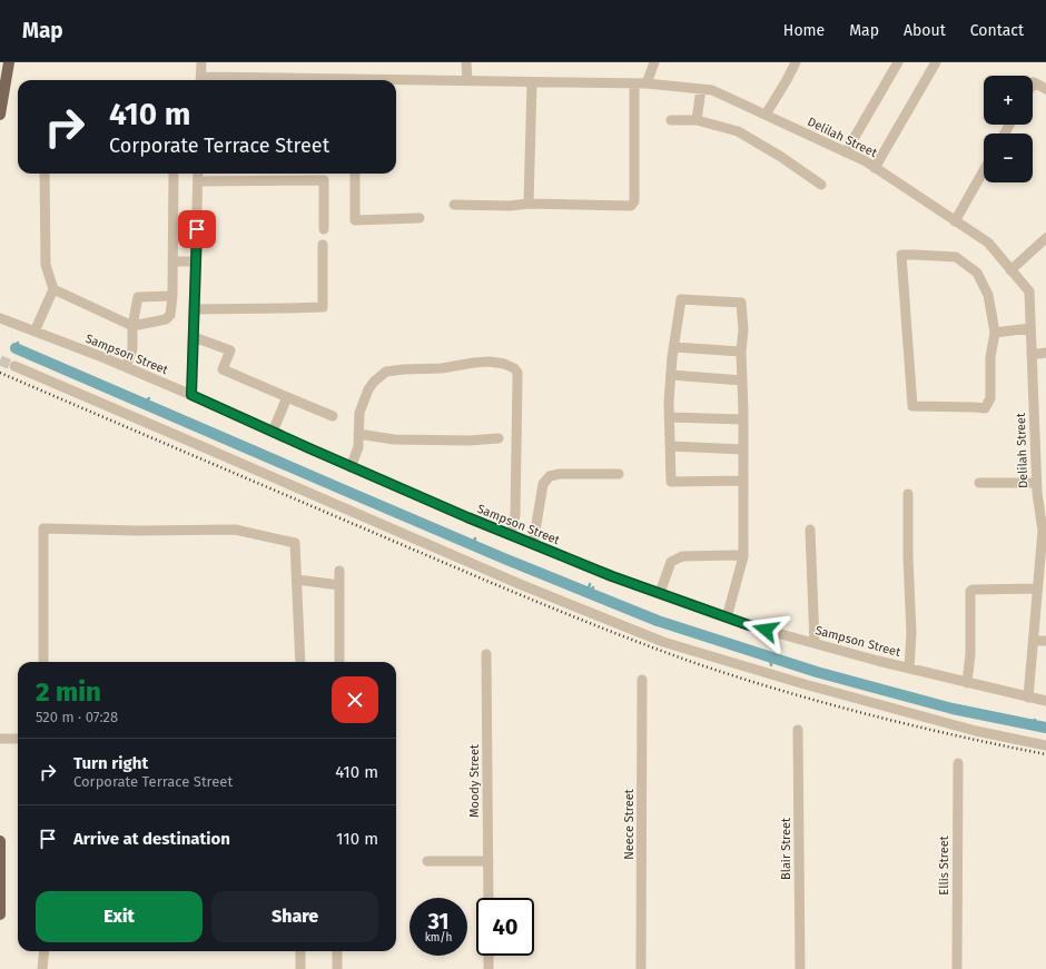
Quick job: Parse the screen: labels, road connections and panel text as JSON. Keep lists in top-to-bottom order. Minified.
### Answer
{"streets":{"street":["Delilah Street","Sampson Street","Moody Street","Neece Street","Blair Street","Ellis Street"]},"crossings":[["Delilah Street","Sampson Street"]],"page":{"header":"Map","nav":["Home","Map","About","Contact"],"map_buttons":["+","−"],"turn":["410 m","Corporate Terrace Street"],"heading":["2 min","520 m · 07:28"],"list":[{"name":"Turn right","note":"Corporate Terrace Street","value":"410 m"},{"name":"Arrive at destination","value":"110 m"}],"buttons":["Exit","Share"],"speed":"31 km/h","limit":"40"}}
